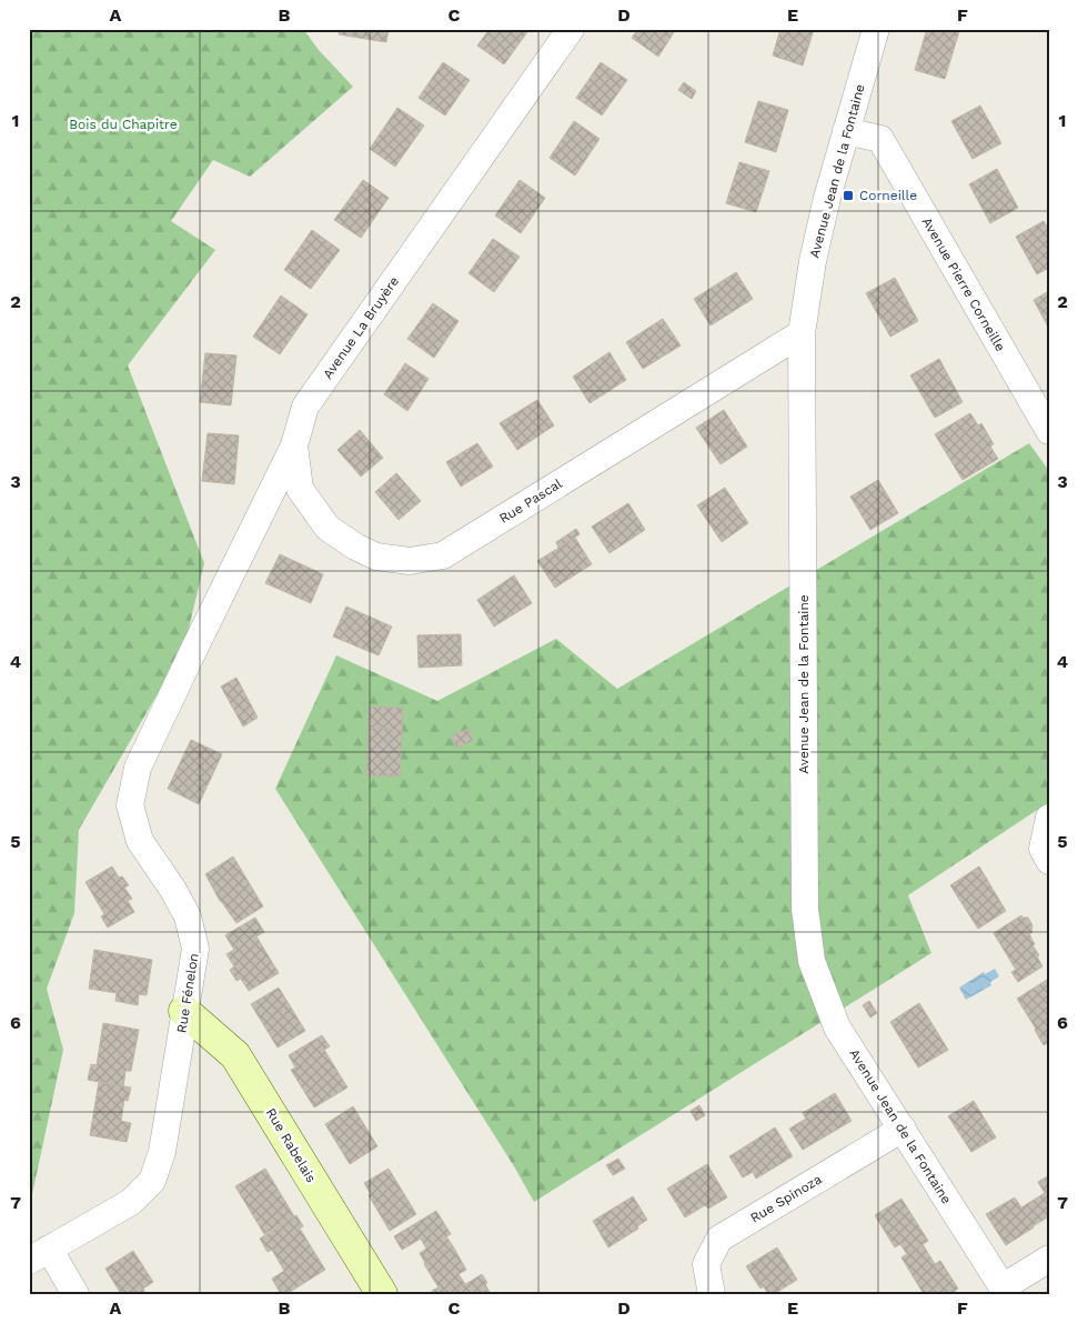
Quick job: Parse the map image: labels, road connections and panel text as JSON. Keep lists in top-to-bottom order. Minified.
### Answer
{"streets":{"street":["Avenue Jean de la Fontaine","Avenue Pierre Corneille","Avenue La Bruyère","Rue Pascal","Rue Fénelon","Rue Rabelais","Rue Spinoza"]},"crossings":[["Avenue Jean de la Fontaine","Avenue Pierre Corneille"],["Avenue Jean de la Fontaine","Rue Pascal"],["Avenue Jean de la Fontaine","Rue Spinoza"],["Avenue La Bruyère","Rue Pascal"],["Avenue La Bruyère","Rue Fénelon"],["Rue Fénelon","Rue Rabelais"]],"parks":["Bois du Chapitre"],"places":{"transit":["Corneille"]},"grid":{"columns":["A","B","C","D","E","F"],"rows":["1","2","3","4","5","6","7"]}}
